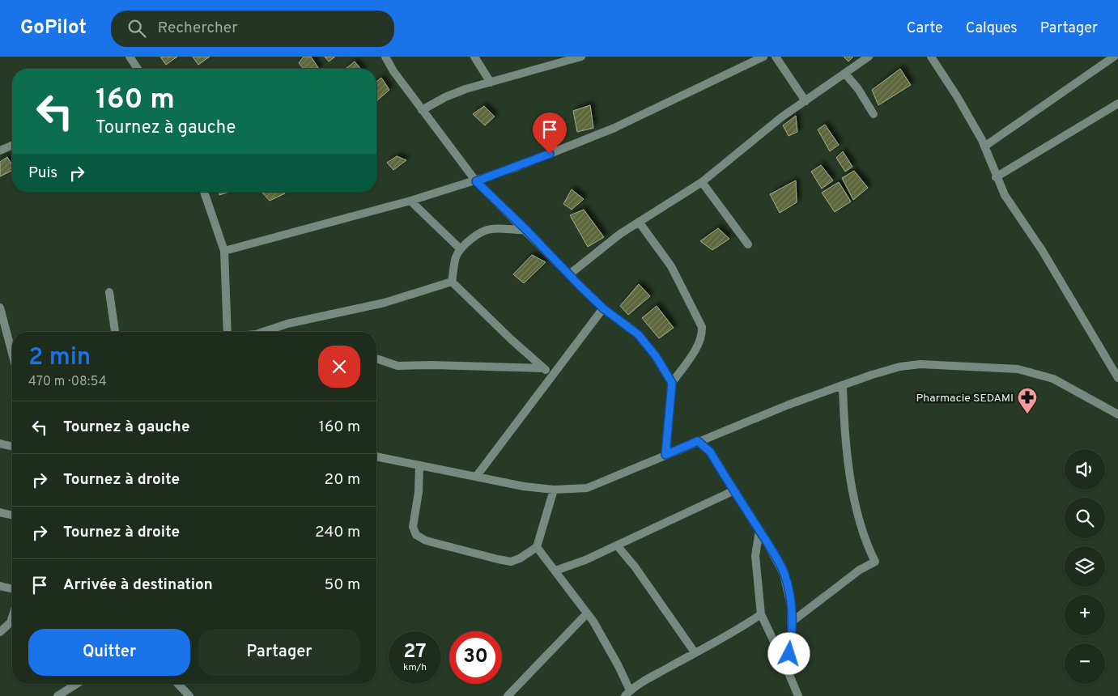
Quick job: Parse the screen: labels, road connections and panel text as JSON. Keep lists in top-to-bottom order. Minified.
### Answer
{"places":{"pharmacy":["Pharmacie SEDAMI"]},"page":{"header":"GoPilot","search":"Rechercher","nav":["Carte","Calques","Partager"],"turn":["160 m","Tournez à gauche"],"then":"Puis","heading":["2 min","470 m · 08:54"],"list":[{"name":"Tournez à gauche","value":"160 m"},{"name":"Tournez à droite","value":"20 m"},{"name":"Tournez à droite","value":"240 m"},{"name":"Arrivée à destination","value":"50 m"}],"map_buttons":["+","−"],"buttons":["Quitter","Partager"],"speed":"27 km/h","limit":"30"}}
